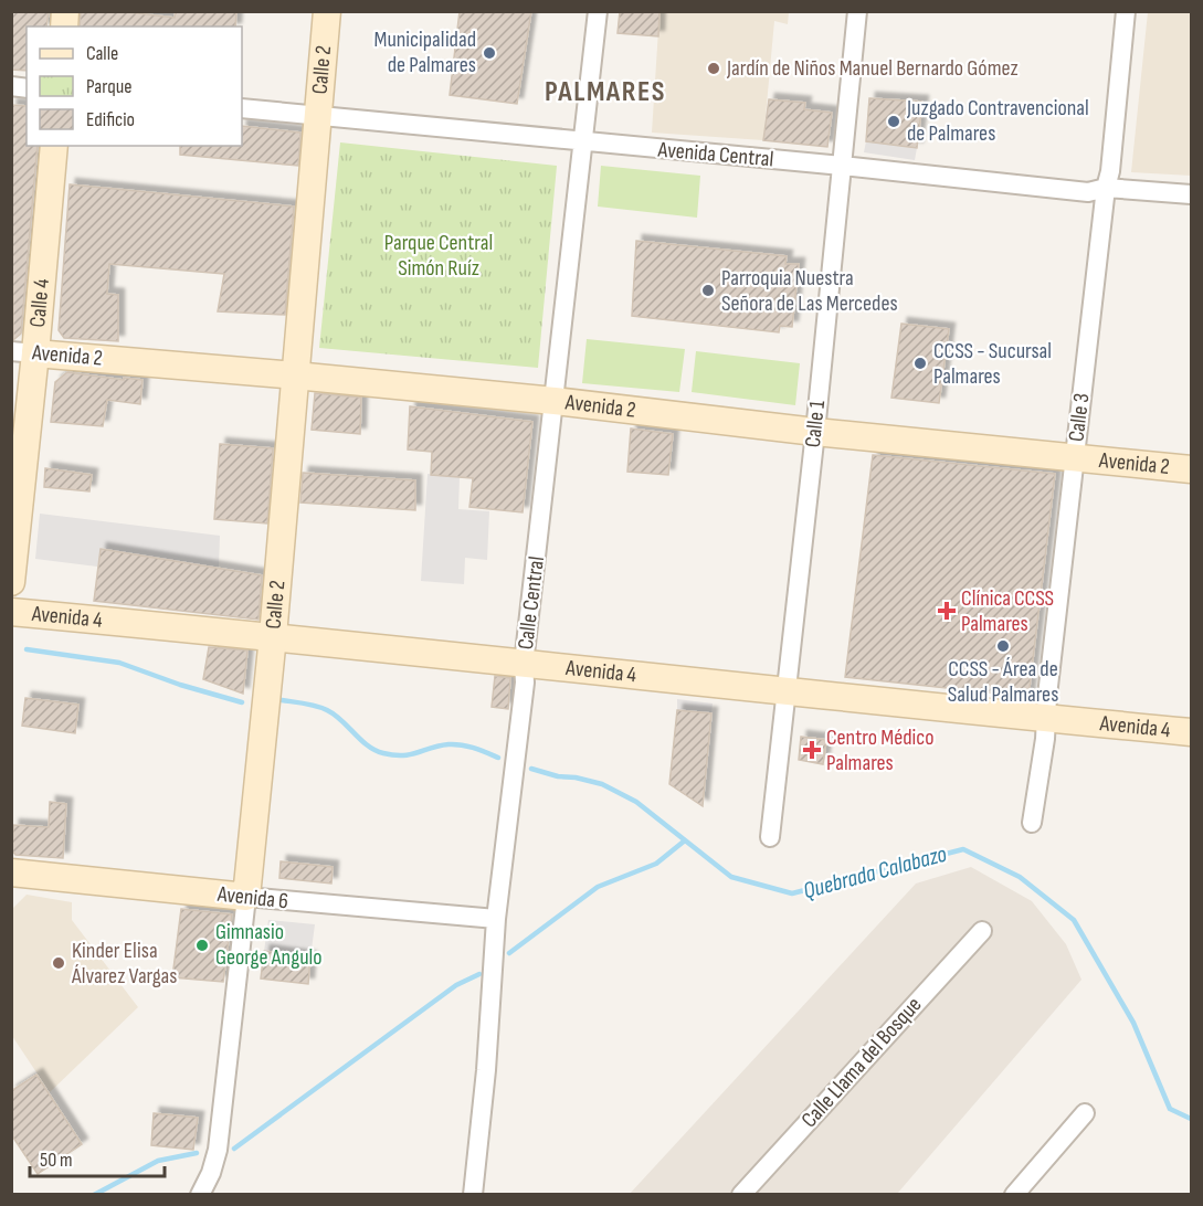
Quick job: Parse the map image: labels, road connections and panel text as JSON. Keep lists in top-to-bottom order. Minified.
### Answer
{"streets":{"main road":["Calle 2","Calle 4","Avenida 2","Avenida 4","Avenida 6"],"street":["Avenida Central","Calle 3","Calle 1","Calle Central","Calle Llama del Bosque"]},"crossings":[["Calle 2","Avenida Central"],["Calle 2","Avenida 2"],["Calle 2","Avenida 4"],["Calle 2","Avenida 6"],["Avenida Central","Calle 3"],["Avenida Central","Calle 1"],["Avenida Central","Calle Central"],["Calle 4","Avenida 2"],["Avenida 2","Calle 3"],["Avenida 2","Calle 1"],["Avenida 2","Calle Central"],["Calle 3","Avenida 4"],["Calle 1","Avenida 4"],["Calle Central","Avenida 4"],["Calle Central","Avenida 6"]],"districts":["PALMARES"],"water":["Quebrada Calabazo"],"parks":["Parque Central Simón Ruíz"],"places":{"other":["Municipalidad de Palmares","Jardín de Niños Manuel Bernardo Gómez","Juzgado Contravencional de Palmares","Parroquia Nuestra Señora de Las Mercedes","CCSS - Sucursal Palmares","CCSS - Área de Salud Palmares","Gimnasio George Angulo","Kinder Elisa Álvarez Vargas"],"health":["Clínica CCSS Palmares","Centro Médico Palmares"]},"legend":["Calle","Parque","Edificio"],"scale_bar":"50 m"}
